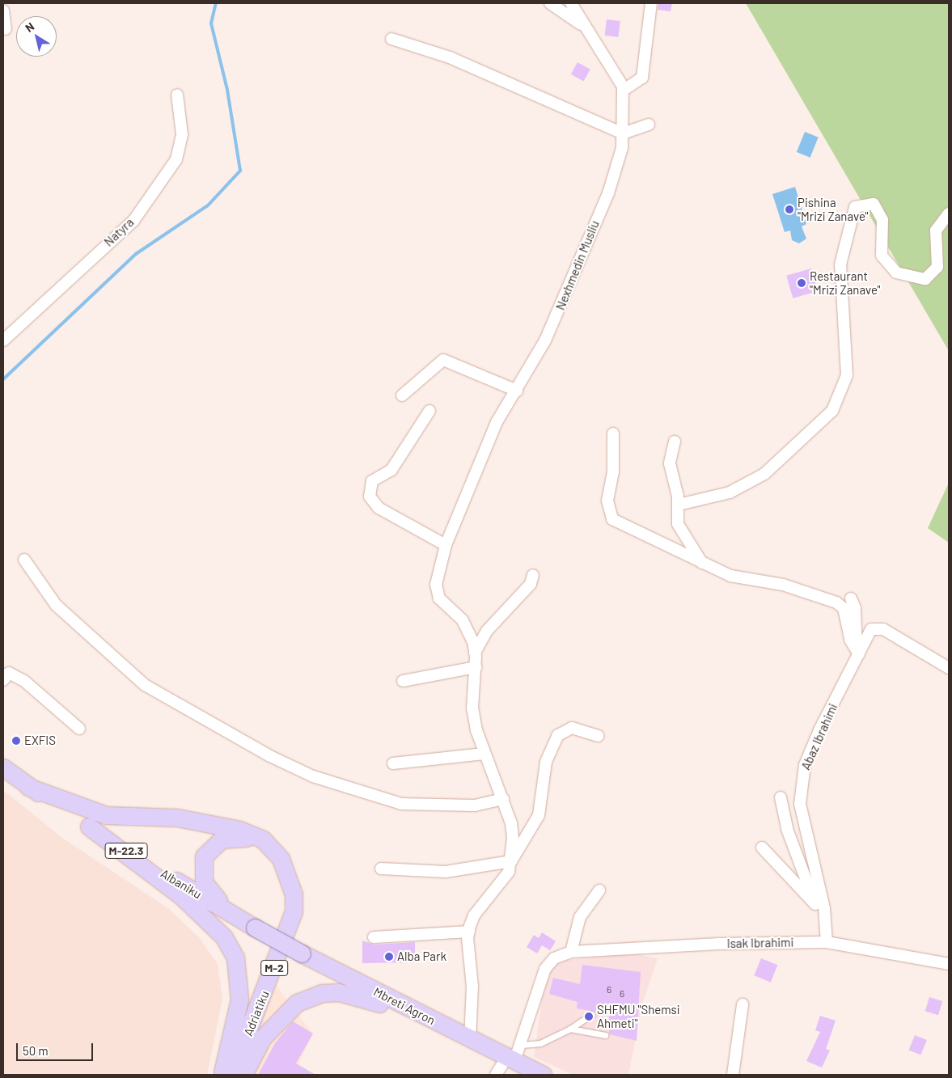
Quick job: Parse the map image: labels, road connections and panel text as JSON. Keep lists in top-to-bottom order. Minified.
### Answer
{"streets":{"main road":["M-22.3","Albaniku","M-2","Mbreti Agron","Adriatiku"],"street":["Natyra","Nexhmedin Musliu","Abaz Ibrahimi","Isak Ibrahimi"]},"crossings":[["Nexhmedin Musliu","Mbreti Agron"],["Abaz Ibrahimi","Isak Ibrahimi"],["Albaniku","M-2"],["Albaniku","Mbreti Agron"],["Isak Ibrahimi","Mbreti Agron"],["M-2","Mbreti Agron"],["M-2","Adriatiku"]],"places":["Pishina \"Mrizi Zanave\"","Restaurant \"Mrizi Zanave\"","EXFIS","Alba Park","SHFMU \"Shemsi Ahmeti\""],"house_numbers":["6","6"],"scale_bar":"50 m","north":"top left"}
